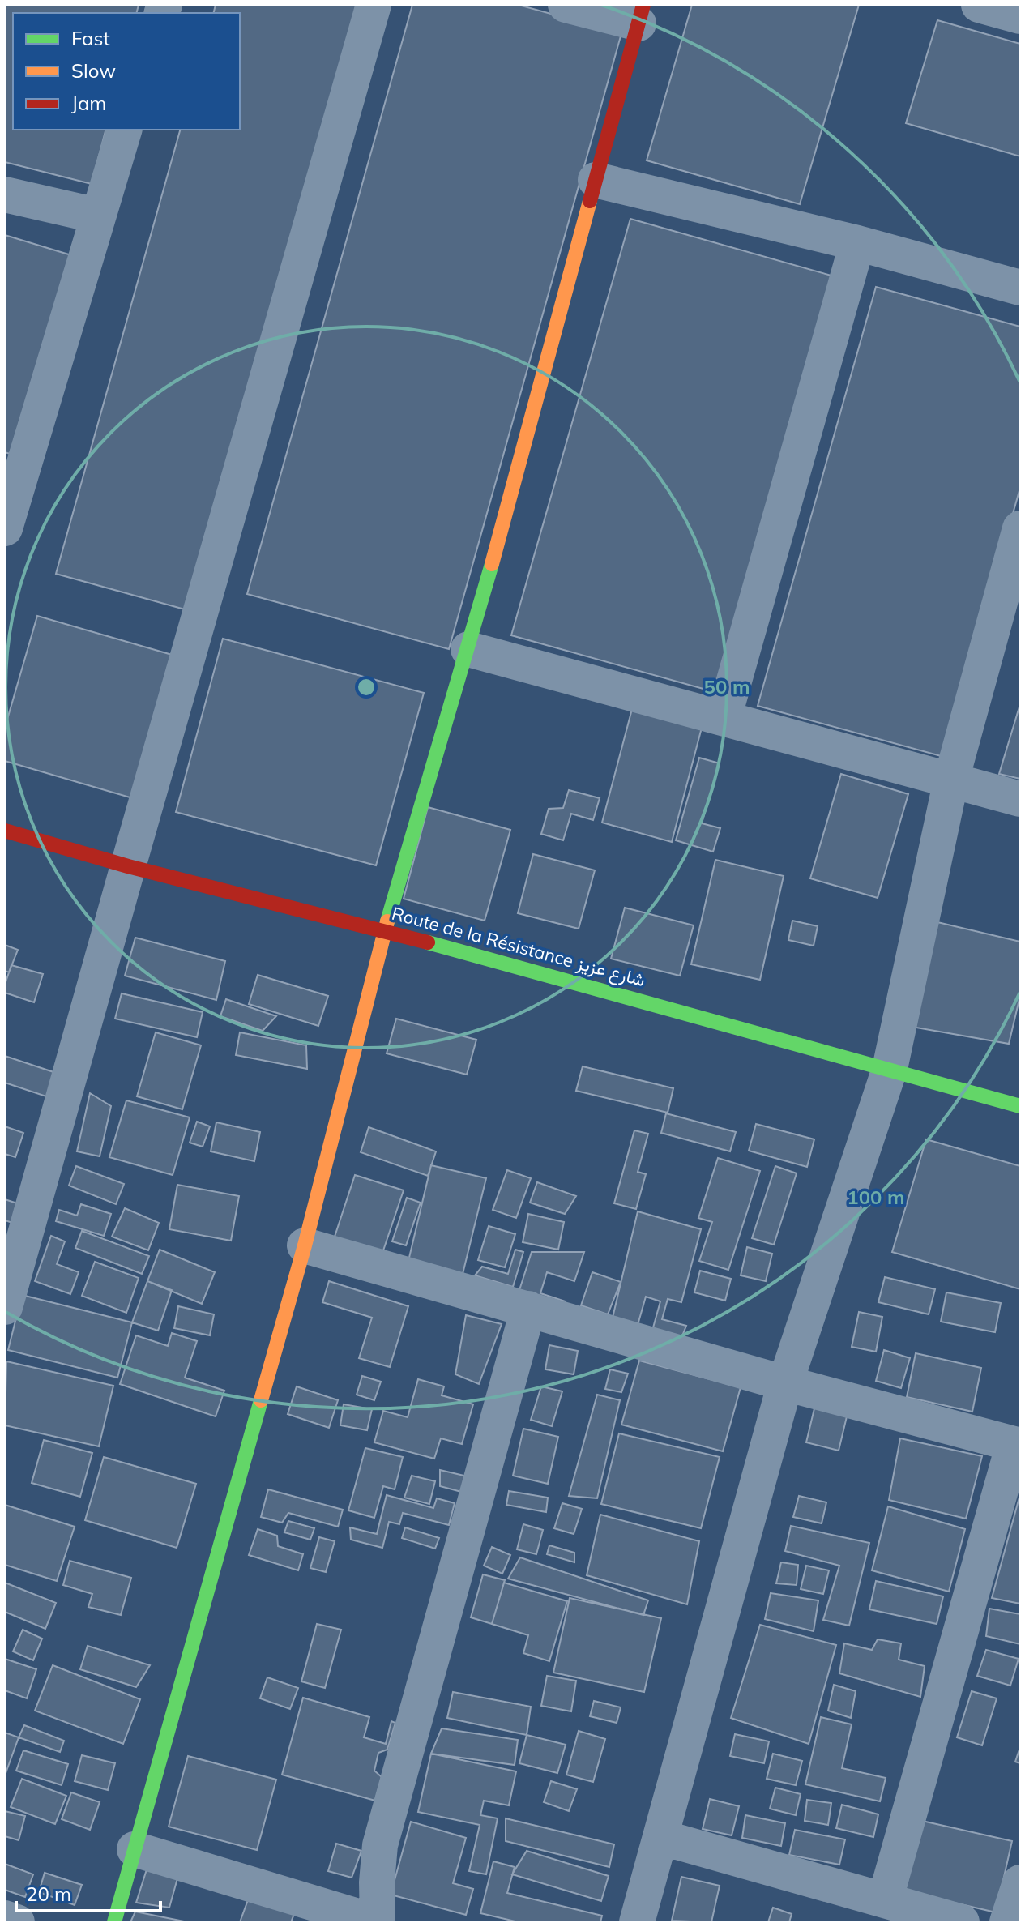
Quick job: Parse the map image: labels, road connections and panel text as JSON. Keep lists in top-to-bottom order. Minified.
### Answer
{"streets":{"street":["Route de la Résistance شارع عزيز"]},"legend":["Fast","Slow","Jam"],"scale_bar":"20 m","rings":["50 m","100 m"]}
